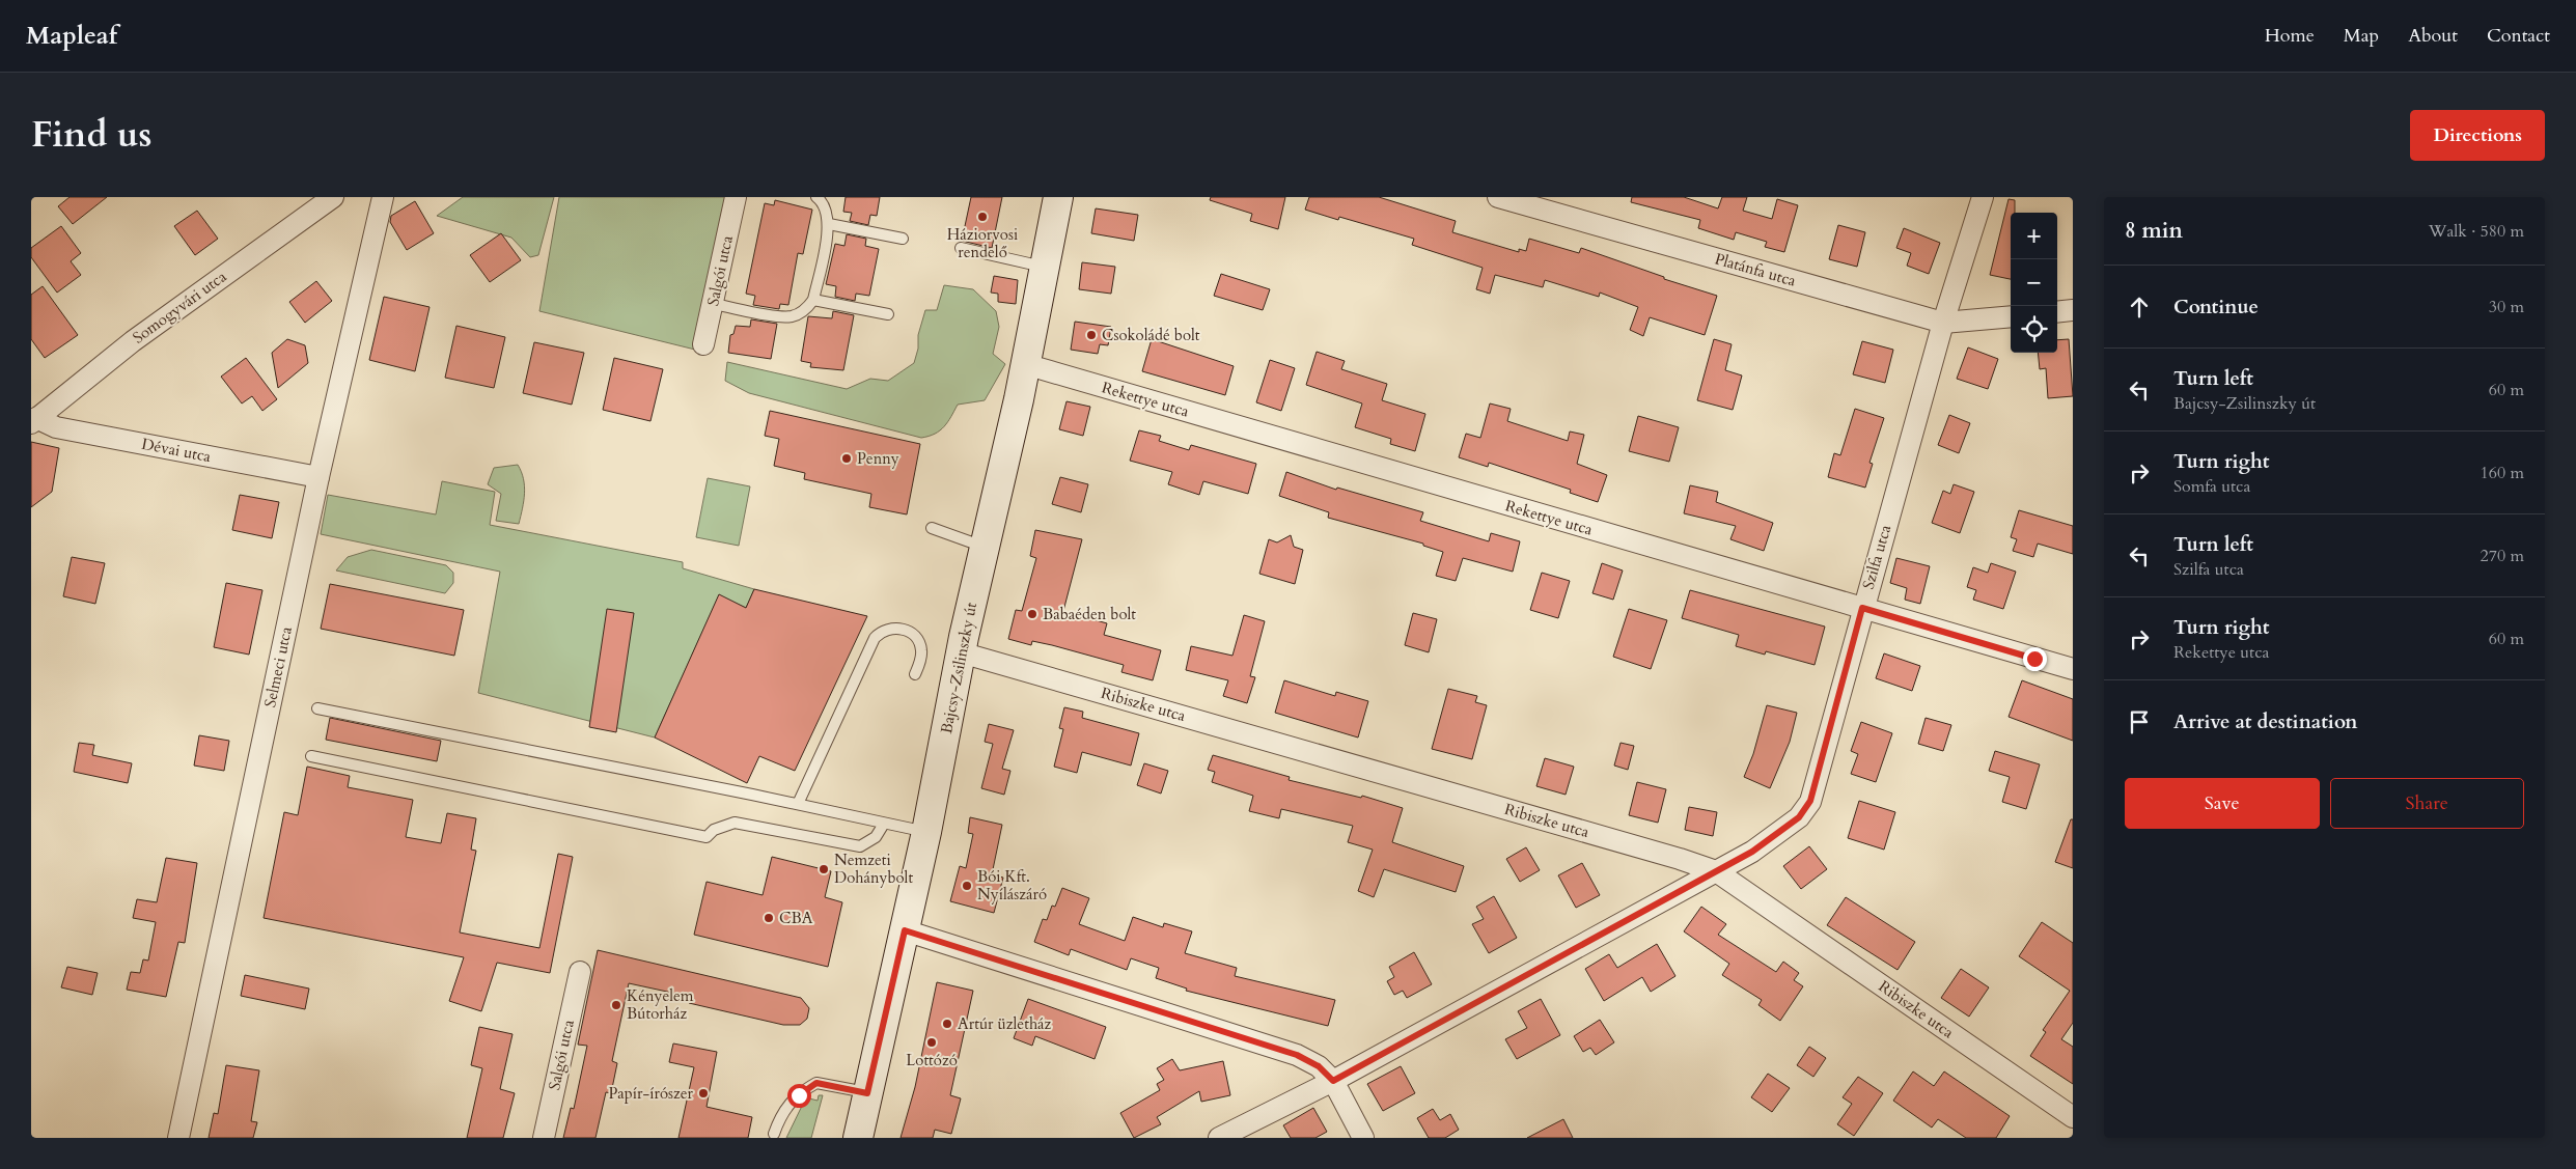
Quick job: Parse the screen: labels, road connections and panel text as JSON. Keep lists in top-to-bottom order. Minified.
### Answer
{"streets":{"main road":["Bajcsy-Zsilinszky út"],"street":["Platánfa utca","Salgói utca","Somogyvári utca","Rekettye utca","Dévai utca","Szilfa utca","Selmeci utca","Ribiszke utca"]},"crossings":[["Platánfa utca","Szilfa utca"],["Somogyvári utca","Dévai utca"],["Rekettye utca","Szilfa utca"],["Rekettye utca","Bajcsy-Zsilinszky út"],["Dévai utca","Selmeci utca"],["Szilfa utca","Ribiszke utca"],["Bajcsy-Zsilinszky út","Ribiszke utca"]],"places":["Háziorvosi rendelő","Csokoládé bolt","Penny","Babaéden bolt","Nemzeti Dohánybolt","Bói Kft. Nyílászáró","CBA","Kényelem Bútorház","Artúr üzletház","Lottózó","Papír-írószer"],"page":{"header":"Mapleaf","nav":["Home","Map","About","Contact"],"title":"Find us","buttons":["Directions",["Save","Share"]],"heading":["8 min","Walk · 580 m"],"map_buttons":["+","−"],"list":[["Continue","30 m"],["Turn left","Bajcsy-Zsilinszky út","60 m"],["Turn right","Somfa utca","160 m"],["Turn left","Szilfa utca","270 m"],["Turn right","Rekettye utca","60 m"],"Arrive at destination"]}}
